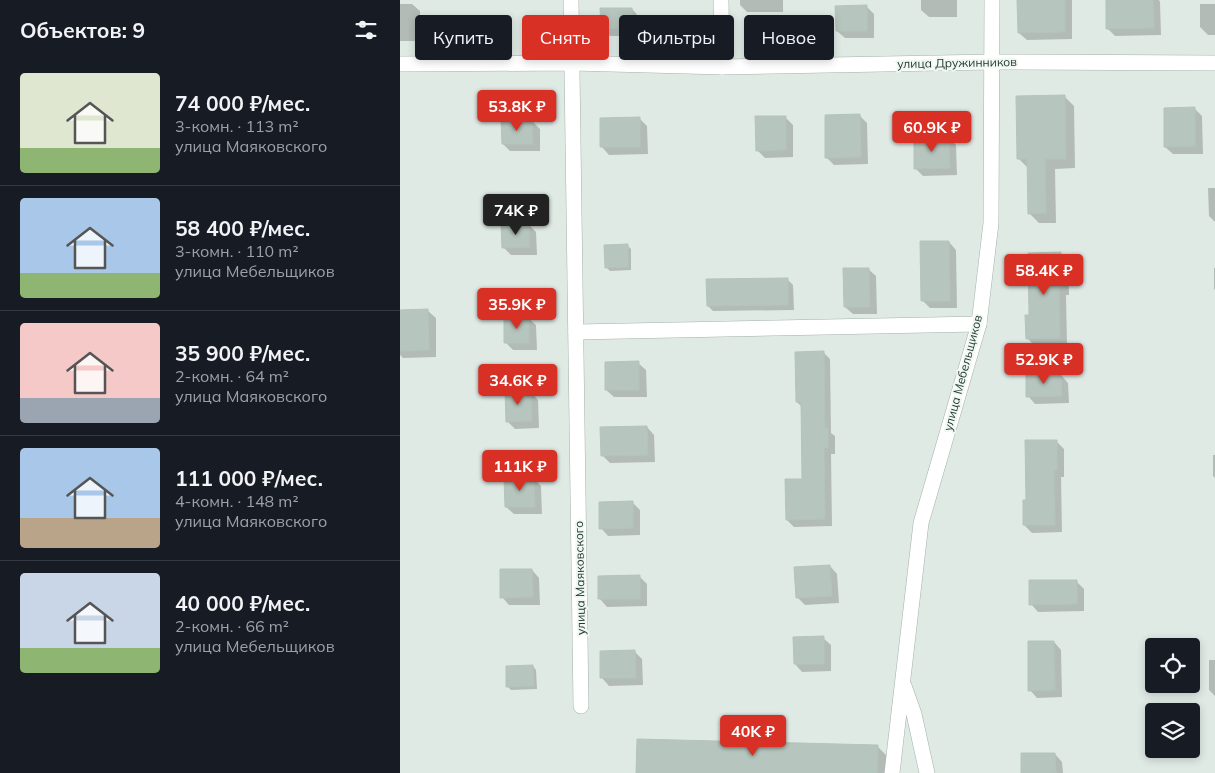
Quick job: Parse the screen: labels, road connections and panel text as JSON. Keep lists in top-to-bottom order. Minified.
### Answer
{"streets":{"street":["улица Дружинников","улица Мебельщиков","улица Маяковского"]},"crossings":[["улица Дружинников","улица Мебельщиков"],["улица Дружинников","улица Маяковского"]],"page":{"heading":"Объектов: 9","chip":["Купить","Снять","Фильтры","Новое"],"list":[{"name":"74 000 ₽/мес.","note":"3-комн. · 113 m² · улица Маяковского"},{"name":"58 400 ₽/мес.","note":"3-комн. · 110 m² · улица Мебельщиков"},{"name":"35 900 ₽/мес.","note":"2-комн. · 64 m² · улица Маяковского"},{"name":"111 000 ₽/мес.","note":"4-комн. · 148 m² · улица Маяковского"},{"name":"40 000 ₽/мес.","note":"2-комн. · 66 m² · улица Мебельщиков"}],"price":["53.8K ₽","60.9K ₽","74K ₽","58.4K ₽","35.9K ₽","52.9K ₽","34.6K ₽","111K ₽","40K ₽"]}}
